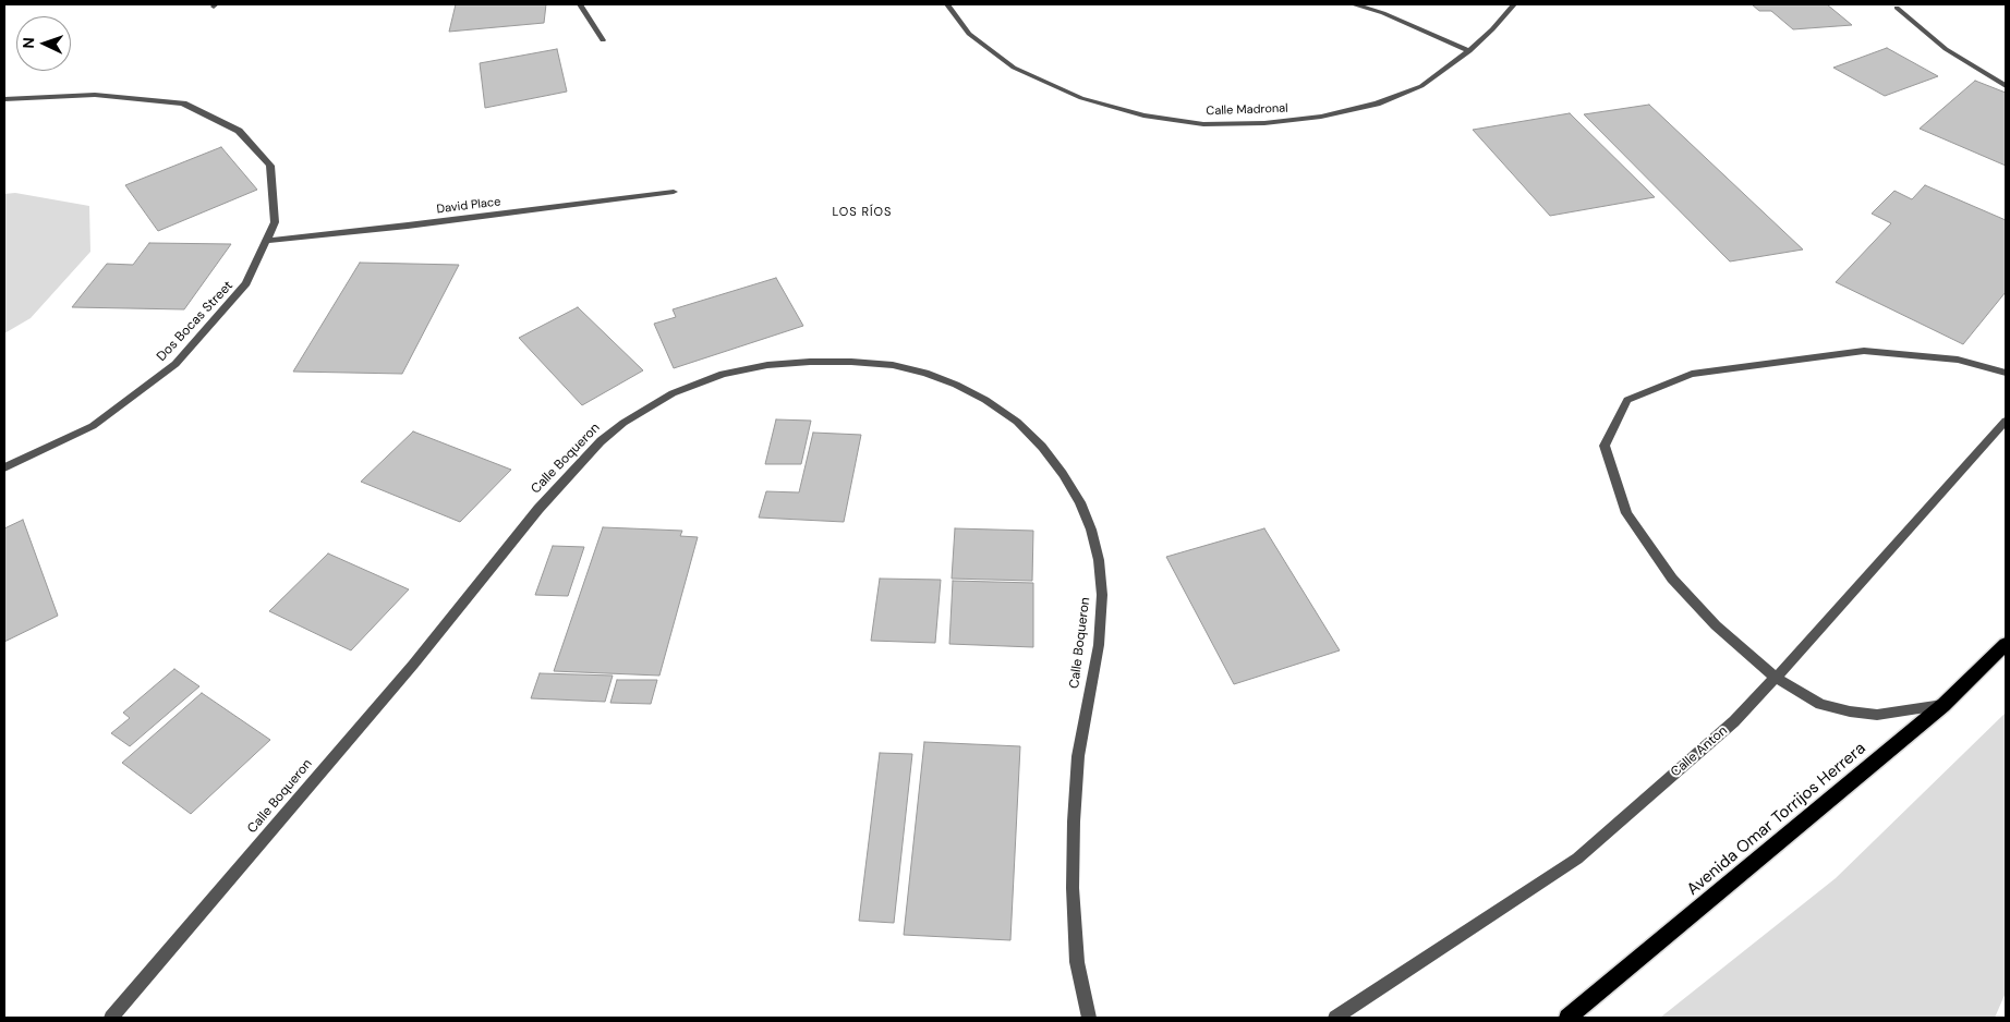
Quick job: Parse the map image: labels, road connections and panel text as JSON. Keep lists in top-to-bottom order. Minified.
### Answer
{"streets":{"main road":["Avenida Omar Torrijos Herrera"],"street":["Calle Madronal","David Place","Dos Bocas Street","Calle Boqueron","Calle Anton"]},"crossings":[["David Place","Dos Bocas Street"]],"districts":["LOS RÍOS"],"north":"left"}
